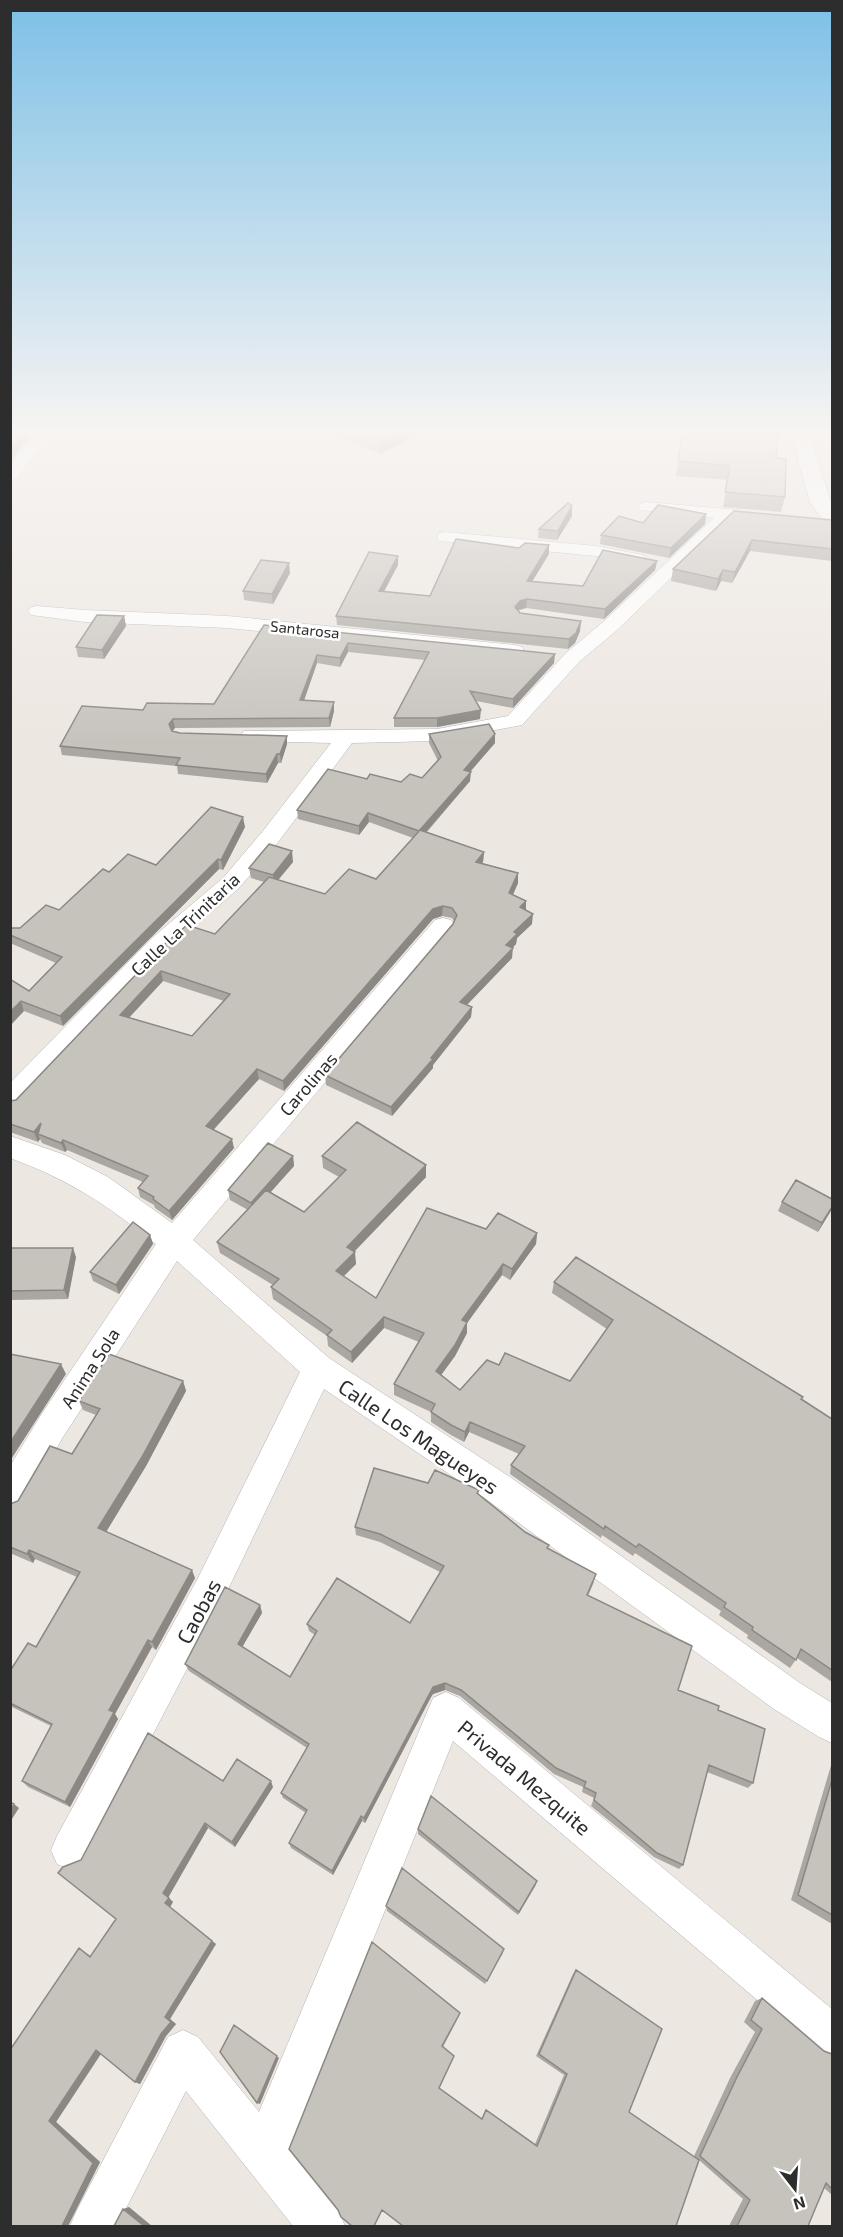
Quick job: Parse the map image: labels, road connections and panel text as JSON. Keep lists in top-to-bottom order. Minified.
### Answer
{"streets":{"street":["Santarosa","Calle La Trinitaria","Carolinas","Anima Sola","Calle Los Magueyes","Caobas","Privada Mezquite"]},"crossings":[["Carolinas","Anima Sola"],["Carolinas","Calle Los Magueyes"],["Anima Sola","Calle Los Magueyes"],["Calle Los Magueyes","Caobas"]],"north":"bottom"}
